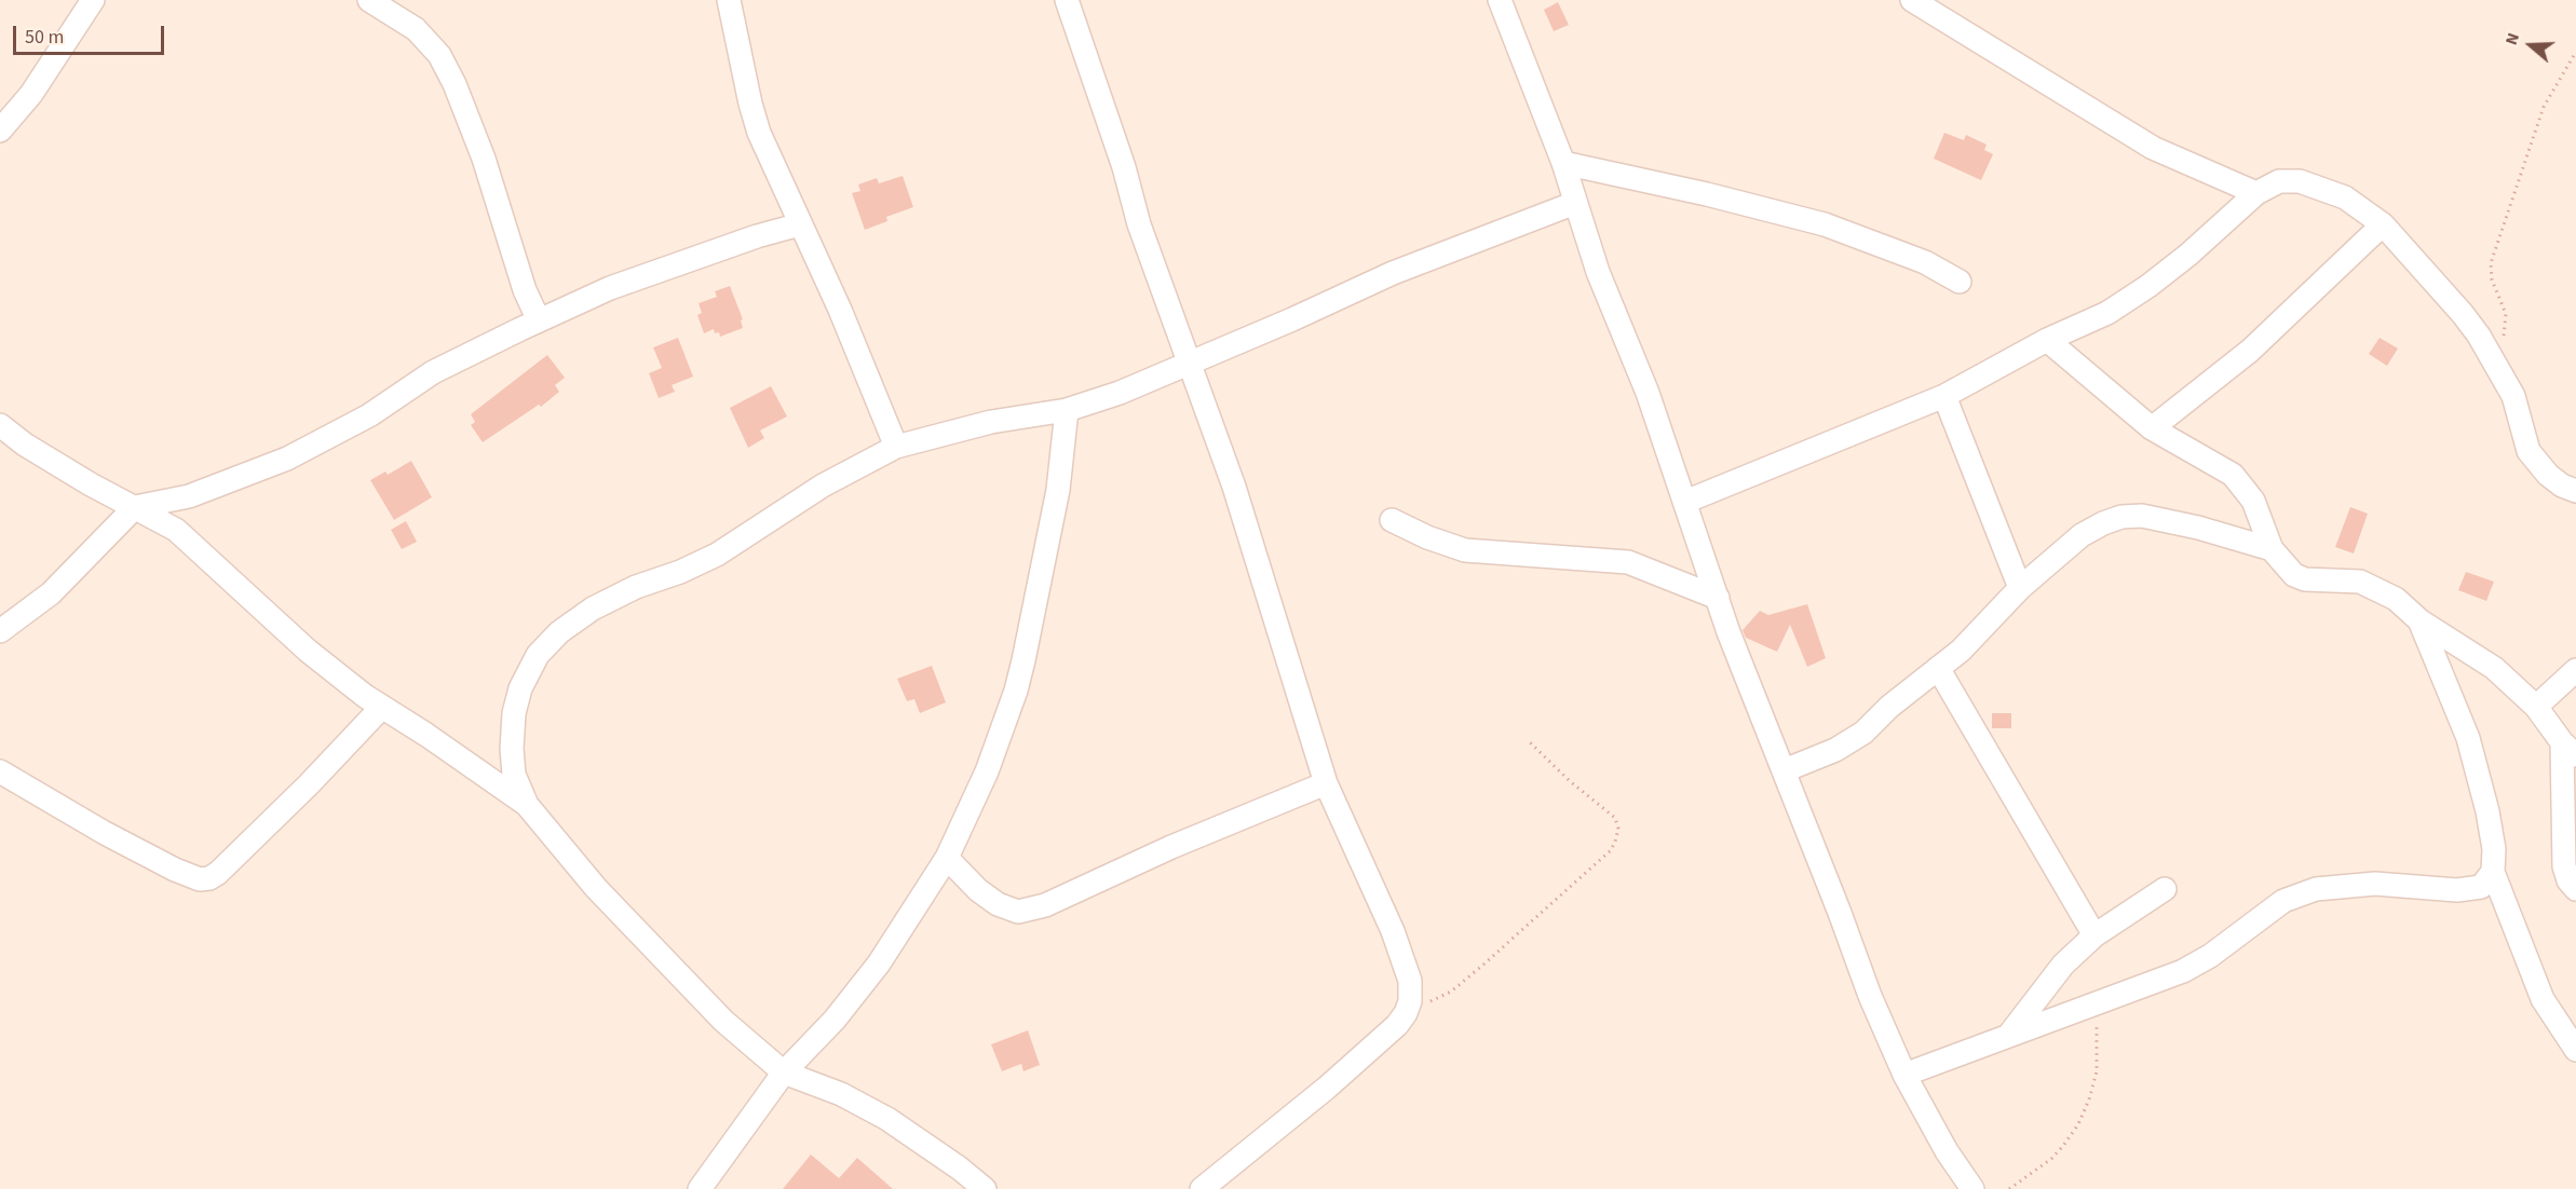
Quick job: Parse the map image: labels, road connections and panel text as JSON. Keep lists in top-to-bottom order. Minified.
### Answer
{"scale_bar":"50 m","north":"left"}
